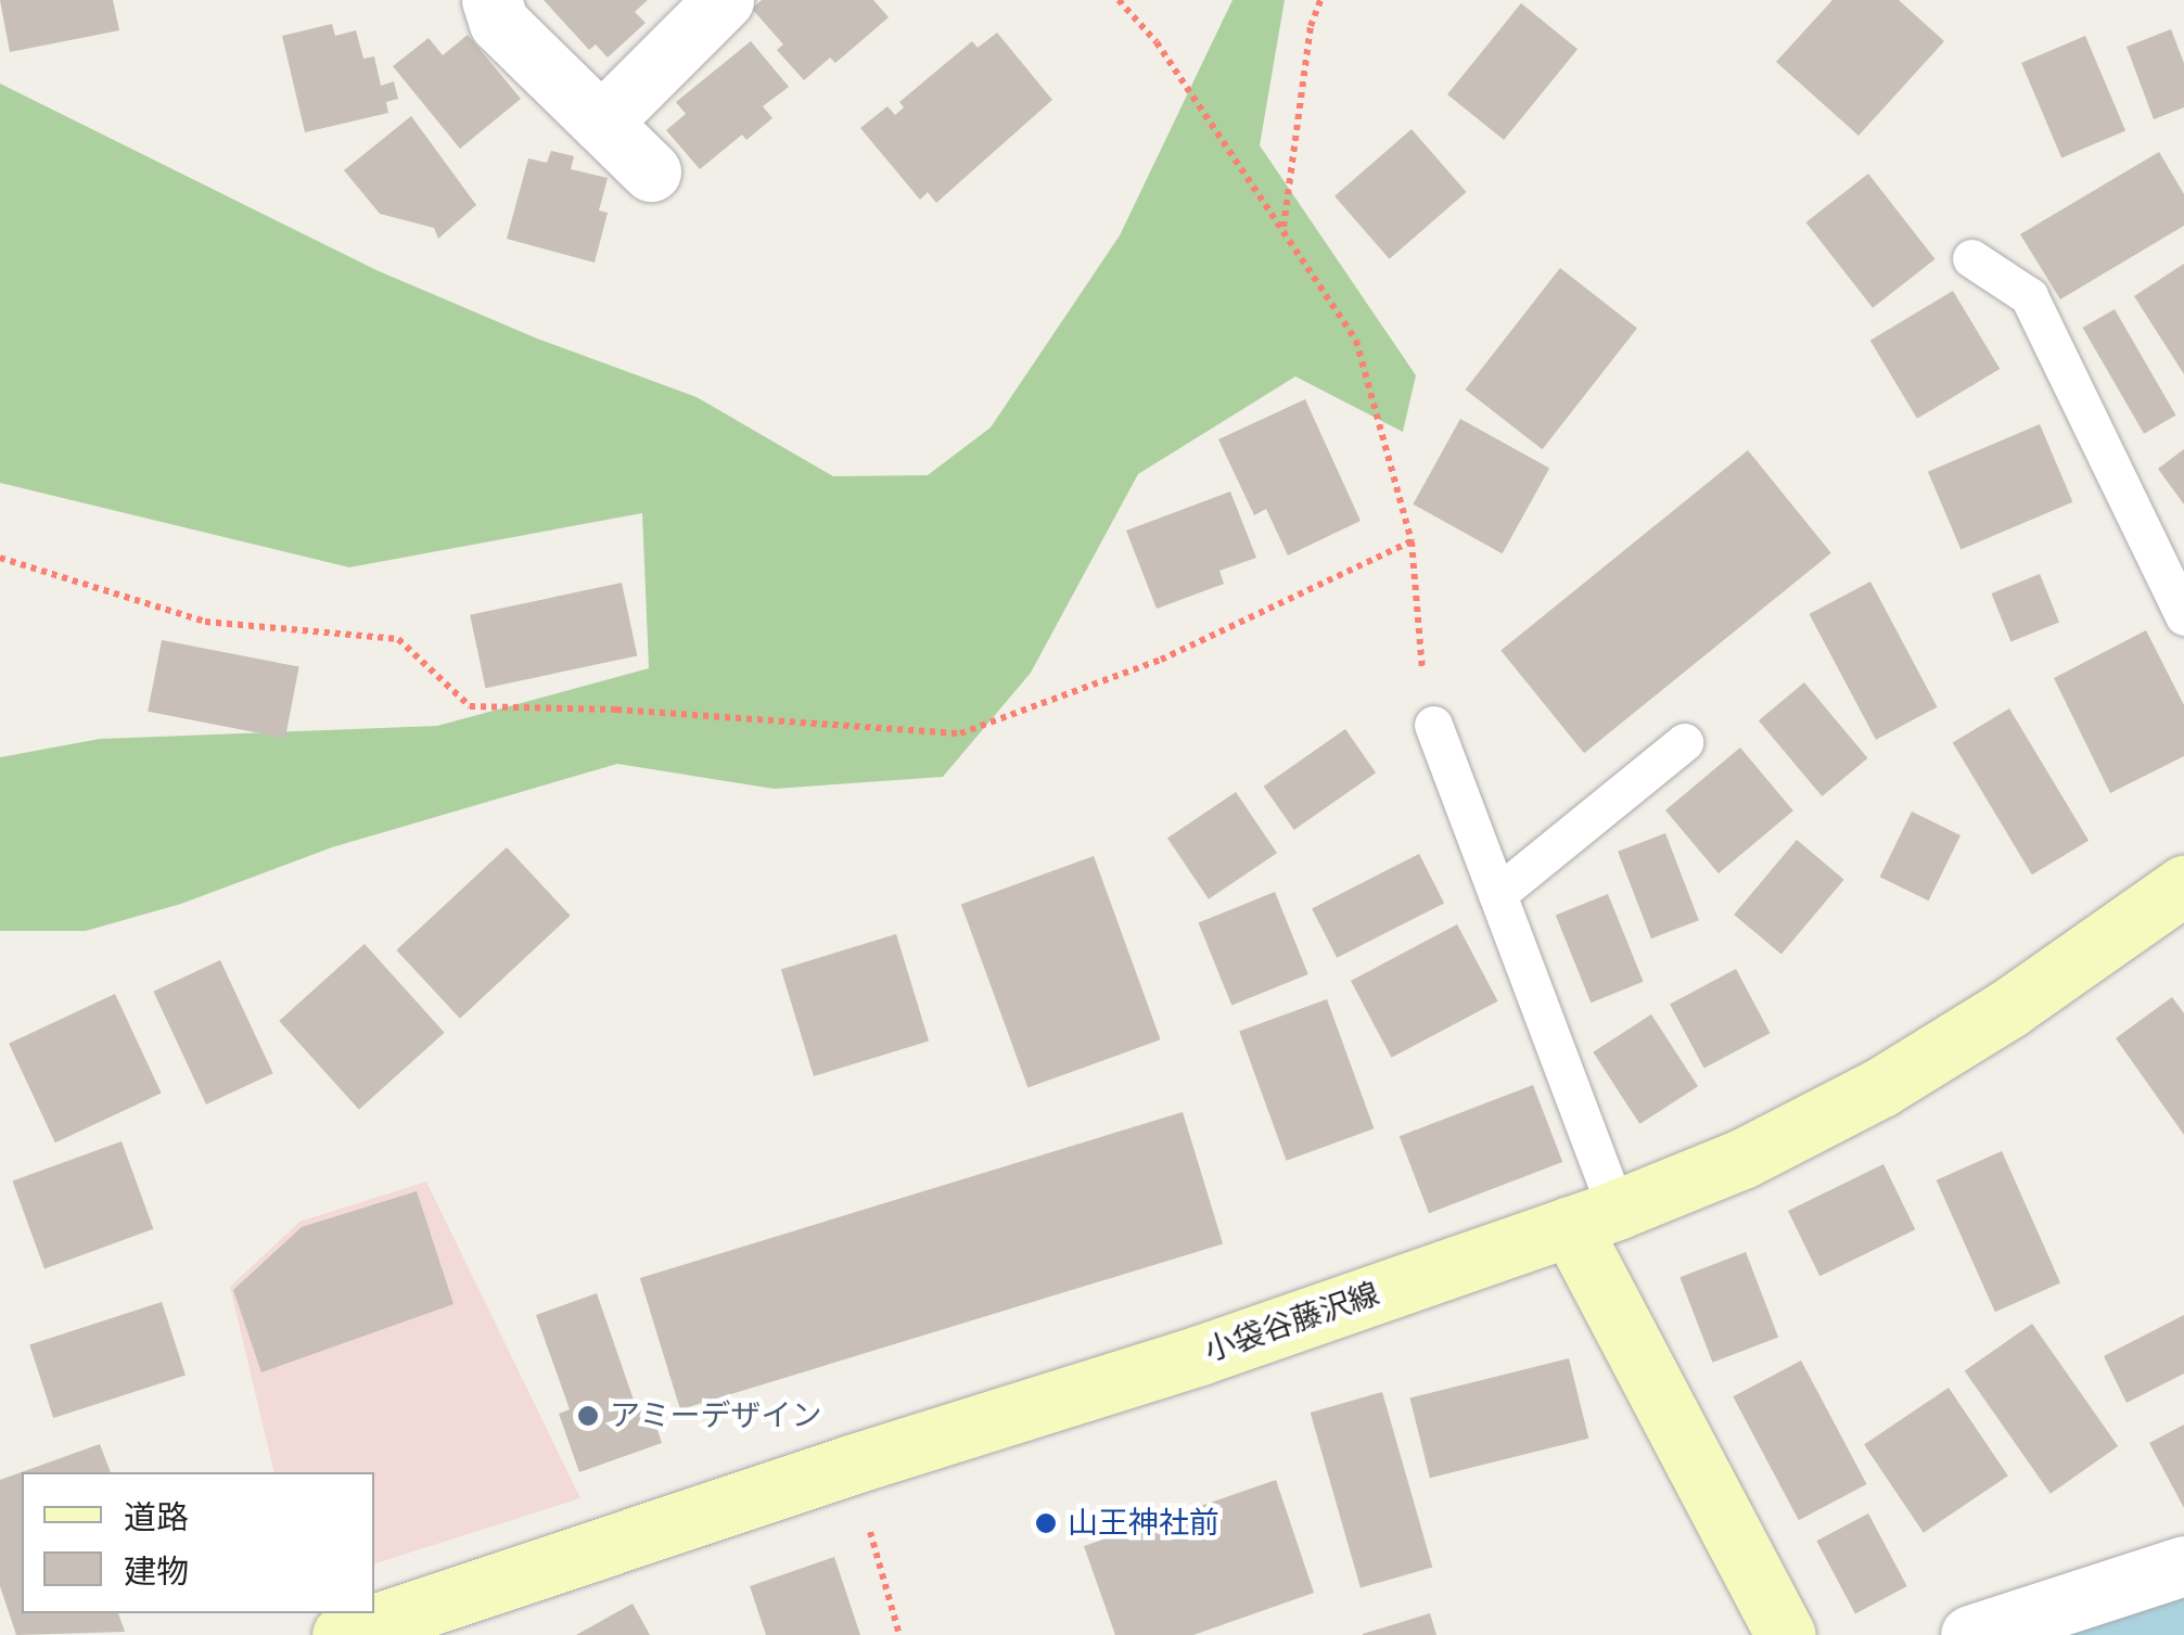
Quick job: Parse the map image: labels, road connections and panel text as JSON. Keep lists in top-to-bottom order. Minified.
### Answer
{"streets":{"main road":["小袋谷藤沢線"]},"places":["アミーデザイン","山王神社前"],"legend":["道路","建物"]}
